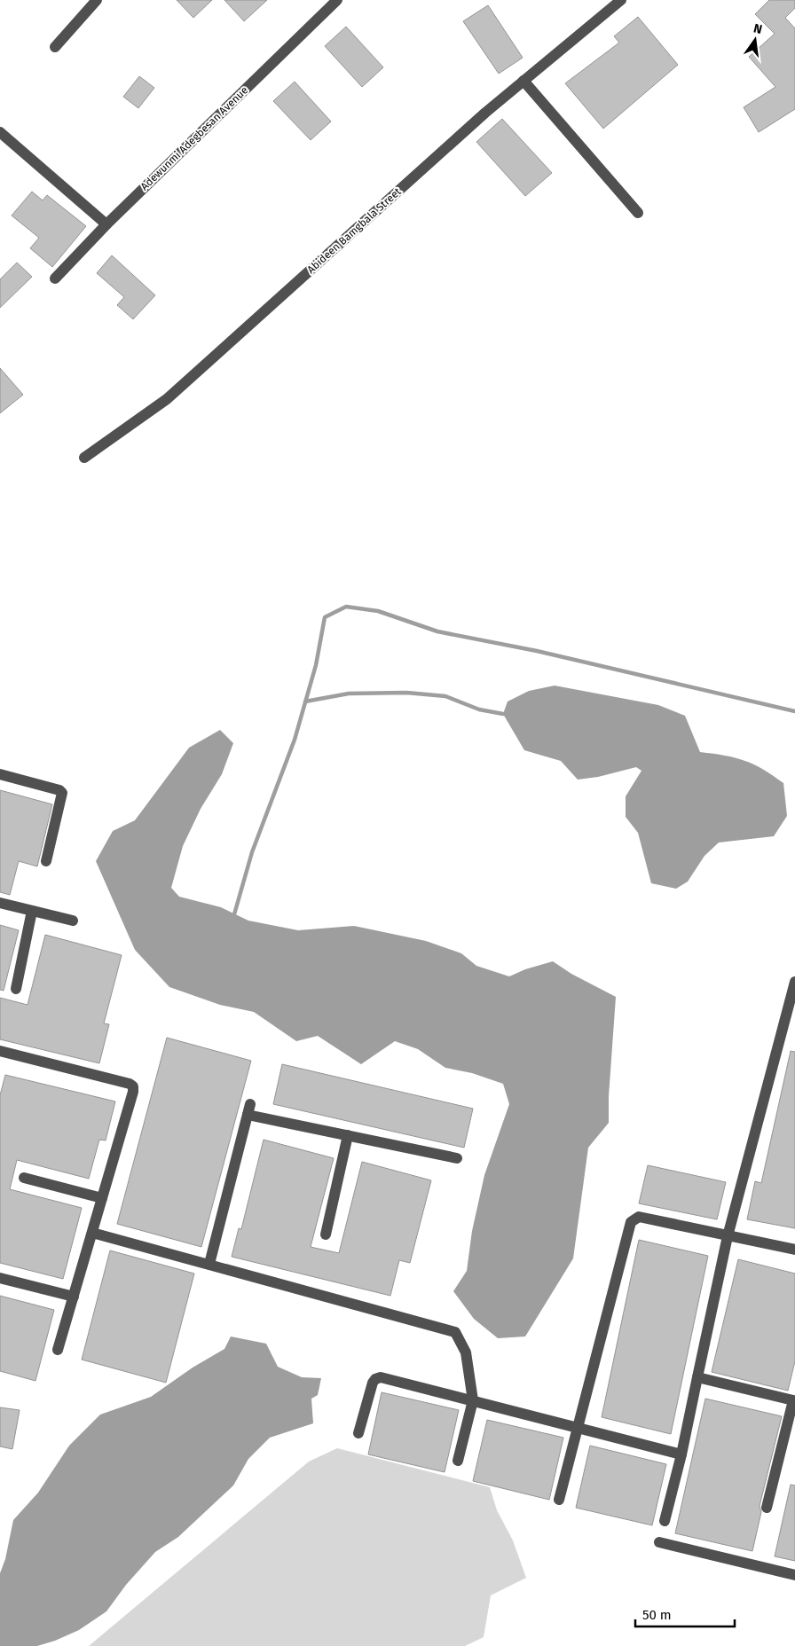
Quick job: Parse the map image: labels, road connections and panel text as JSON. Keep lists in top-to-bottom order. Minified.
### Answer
{"streets":{"street":["Adewunmi Adegbesan Avenue","Abideen Bamgbala Street"]},"scale_bar":"50 m","north":"top"}
